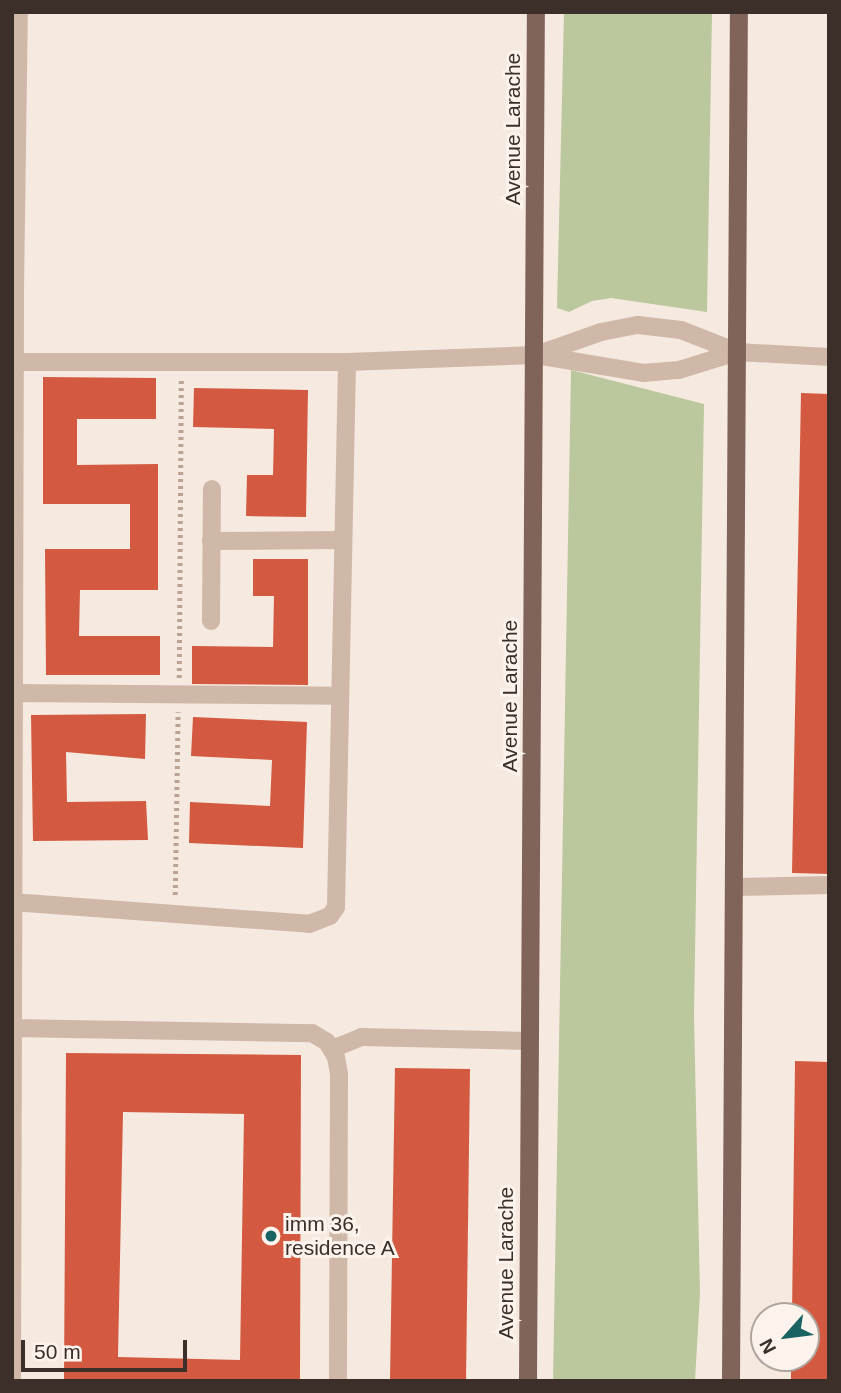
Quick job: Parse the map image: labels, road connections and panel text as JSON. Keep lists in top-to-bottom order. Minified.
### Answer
{"streets":{"main road":["Avenue Larache"]},"places":["imm 36, residence A"],"scale_bar":"50 m","north":"bottom left"}
